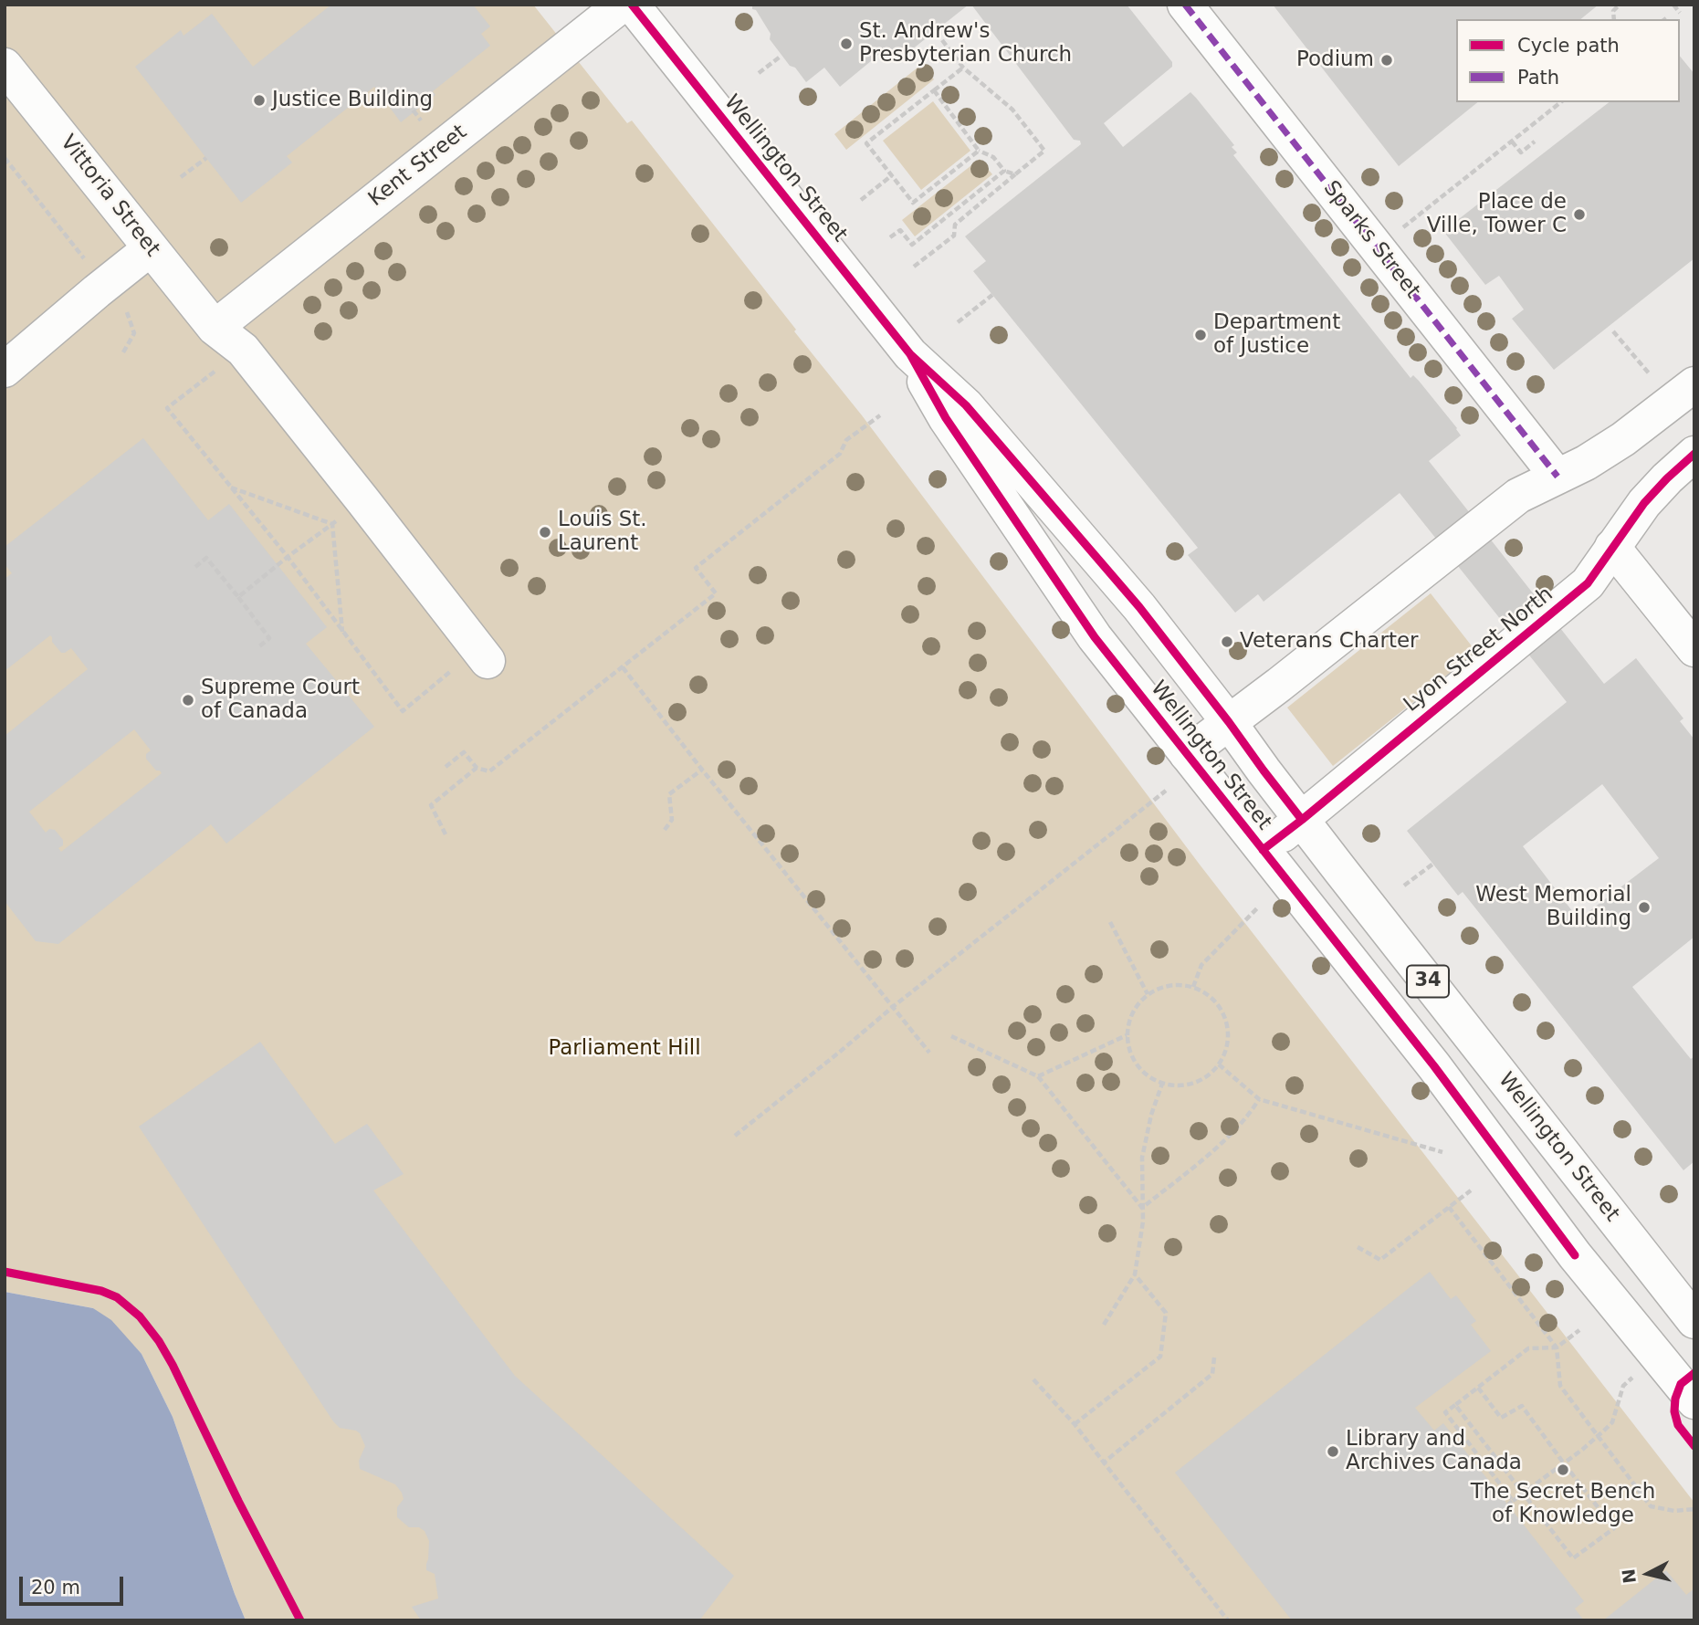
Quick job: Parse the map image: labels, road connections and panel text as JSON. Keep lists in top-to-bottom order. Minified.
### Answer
{"streets":{"main road":["Kent Street","Wellington Street","Vittoria Street","Sparks Street","Lyon Street North","34"]},"crossings":[["Kent Street","Vittoria Street"],["Wellington Street","Lyon Street North"]],"parks":["Parliament Hill"],"places":["St. Andrew's Presbyterian Church","Podium","Justice Building","Place de Ville, Tower C","Department of Justice","Louis St. Laurent","Veterans Charter","Supreme Court of Canada","West Memorial Building","Library and Archives Canada","The Secret Bench of Knowledge"],"legend":["Cycle path","Path"],"scale_bar":"20 m","north":"left"}
